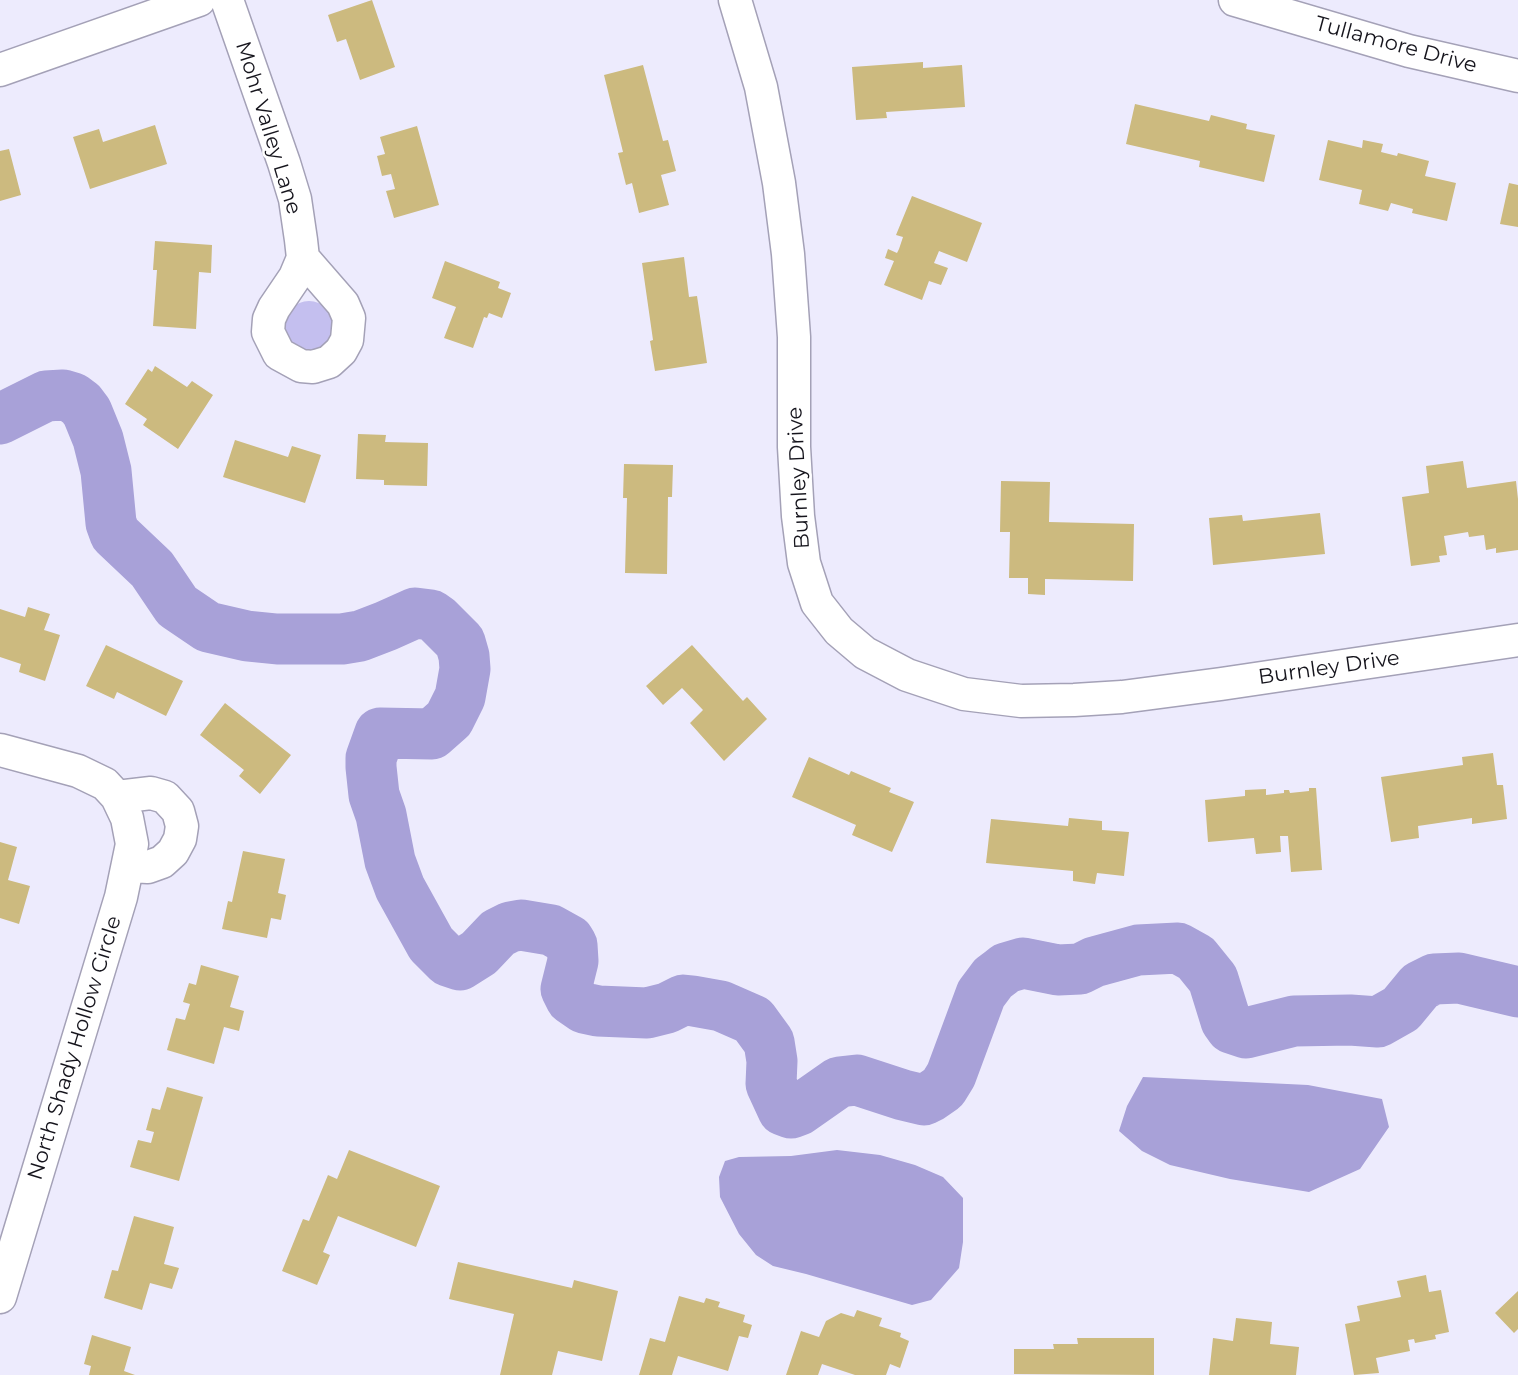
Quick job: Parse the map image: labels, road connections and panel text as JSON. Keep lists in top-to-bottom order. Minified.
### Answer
{"streets":{"street":["Tullamore Drive","Mohr Valley Lane","Burnley Drive","North Shady Hollow Circle"]}}
